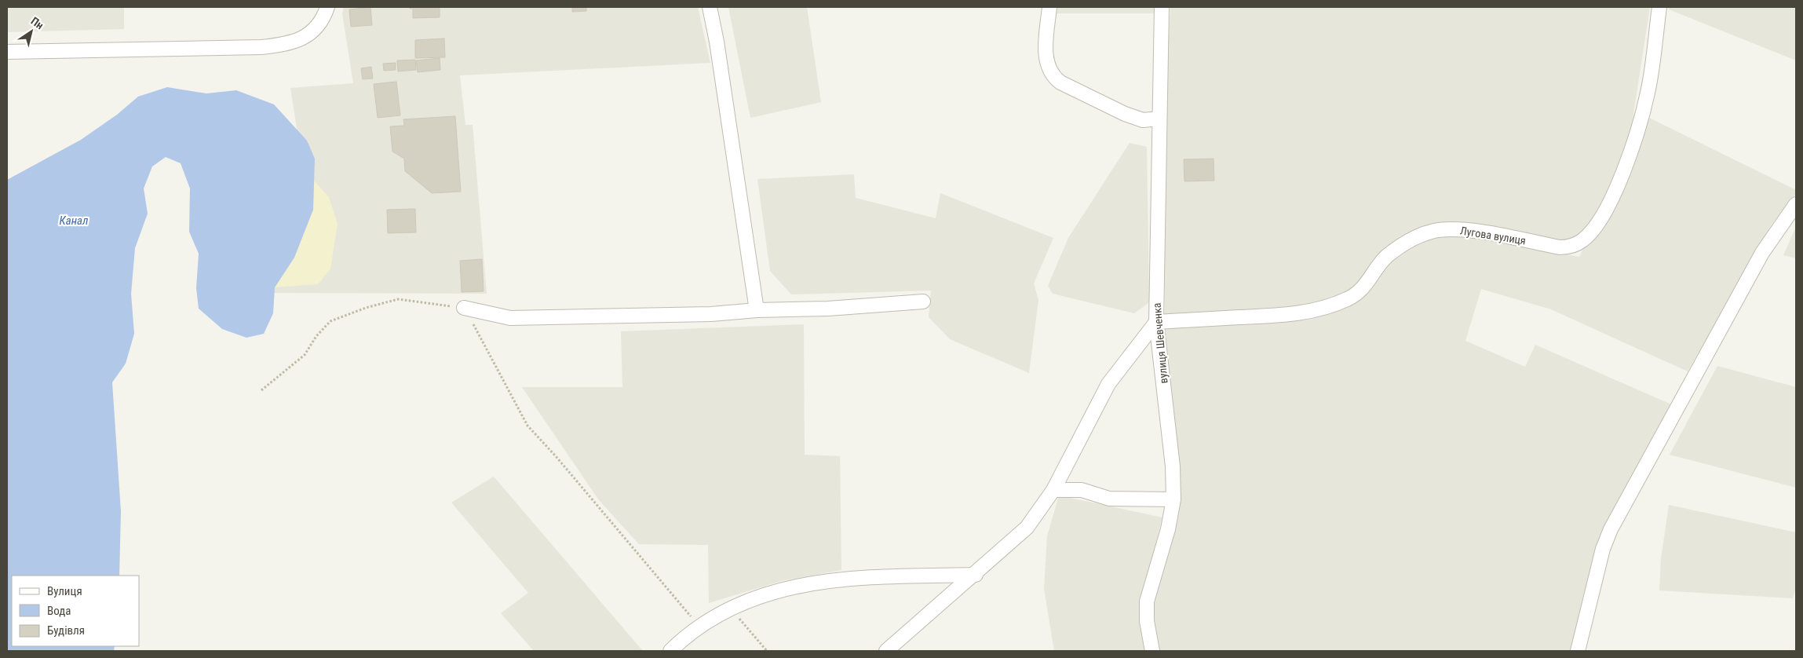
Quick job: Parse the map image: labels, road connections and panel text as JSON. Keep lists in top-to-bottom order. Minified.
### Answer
{"streets":{"street":["Лугова вулиця","вулиця Шевченка"]},"crossings":[["Лугова вулиця","вулиця Шевченка"]],"water":["Канал"],"legend":["Вулиця","Вода","Будівля"],"north":"top right"}
